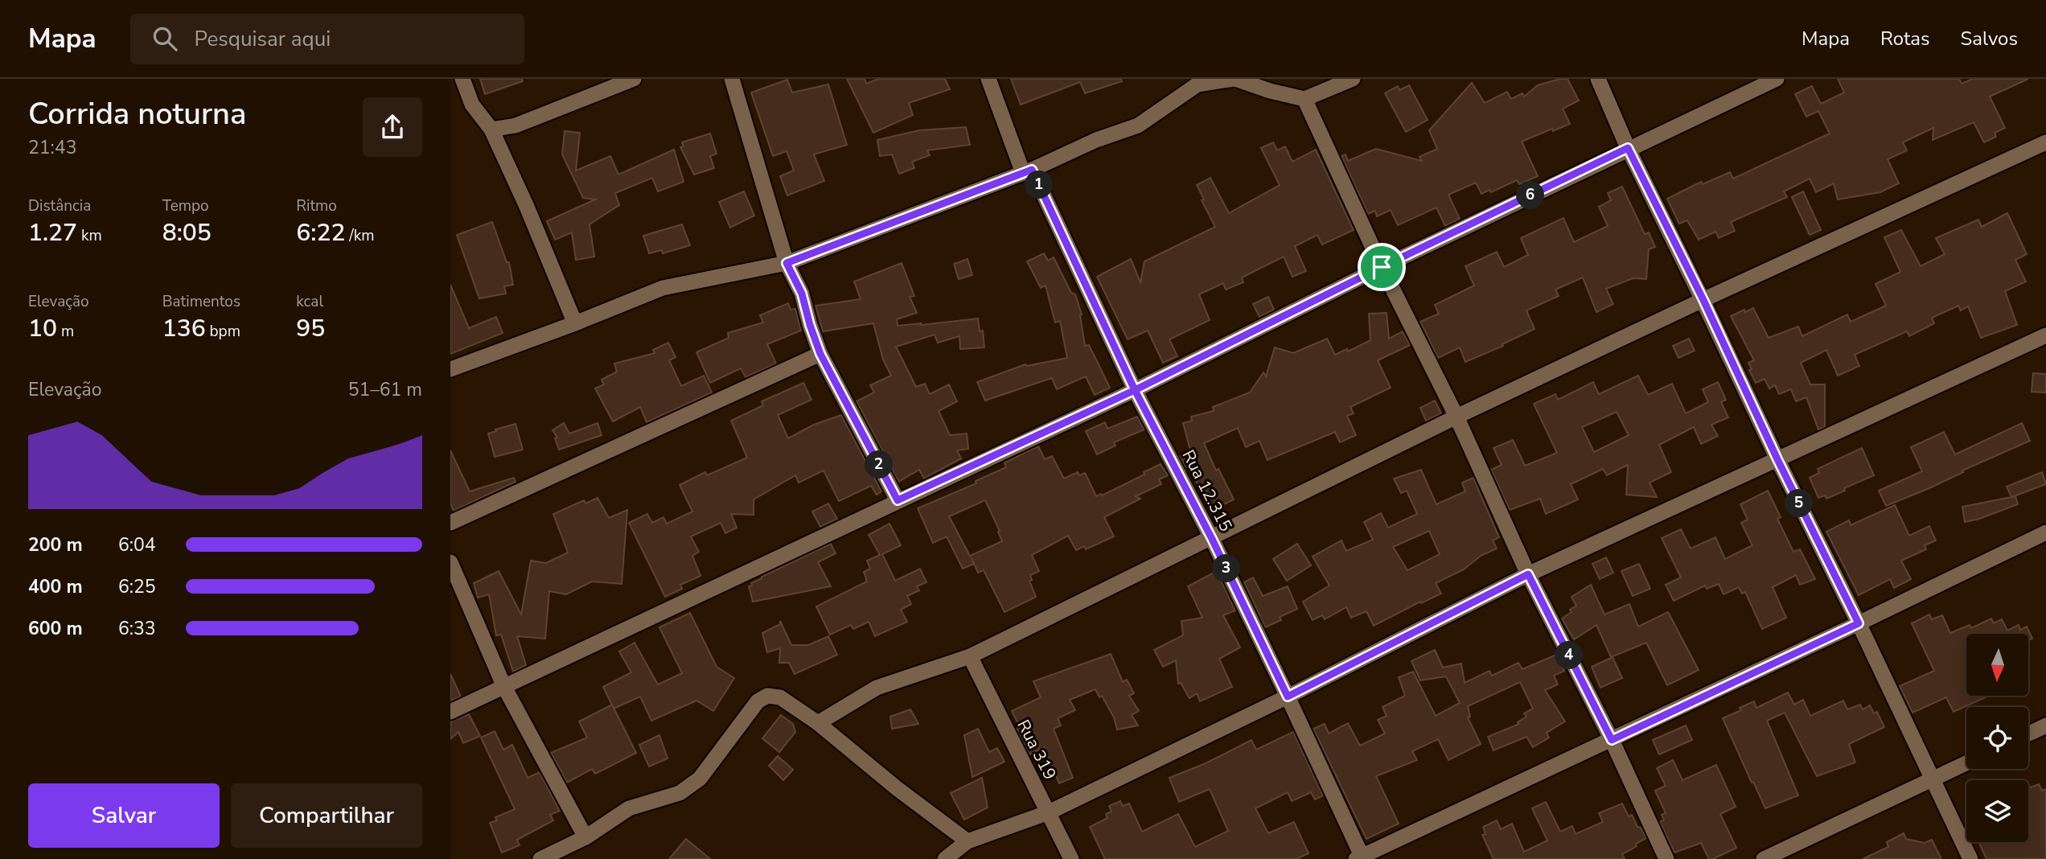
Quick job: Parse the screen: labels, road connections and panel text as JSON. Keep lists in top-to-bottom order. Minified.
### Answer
{"streets":{"street":["Rua 12.315","Rua 319"]},"north":"bottom","page":{"header":"Mapa","search":"Pesquisar aqui","nav":["Mapa","Rotas","Salvos"],"heading":["Corrida noturna","21:43"],"pins":["1","6","2","5","3","4"],"stats":[["Distância","1.27 km"],["Tempo","8:05"],["Ritmo","6:22 /km"],["Elevação","10 m"],["Batimentos","136 bpm"],["kcal","95"]],"chart":["Elevação","51–61 m"],"list":[{"name":"200 m","note":"6:04"},{"name":"400 m","note":"6:25"},{"name":"600 m","note":"6:33"}],"buttons":["Salvar","Compartilhar"]}}
